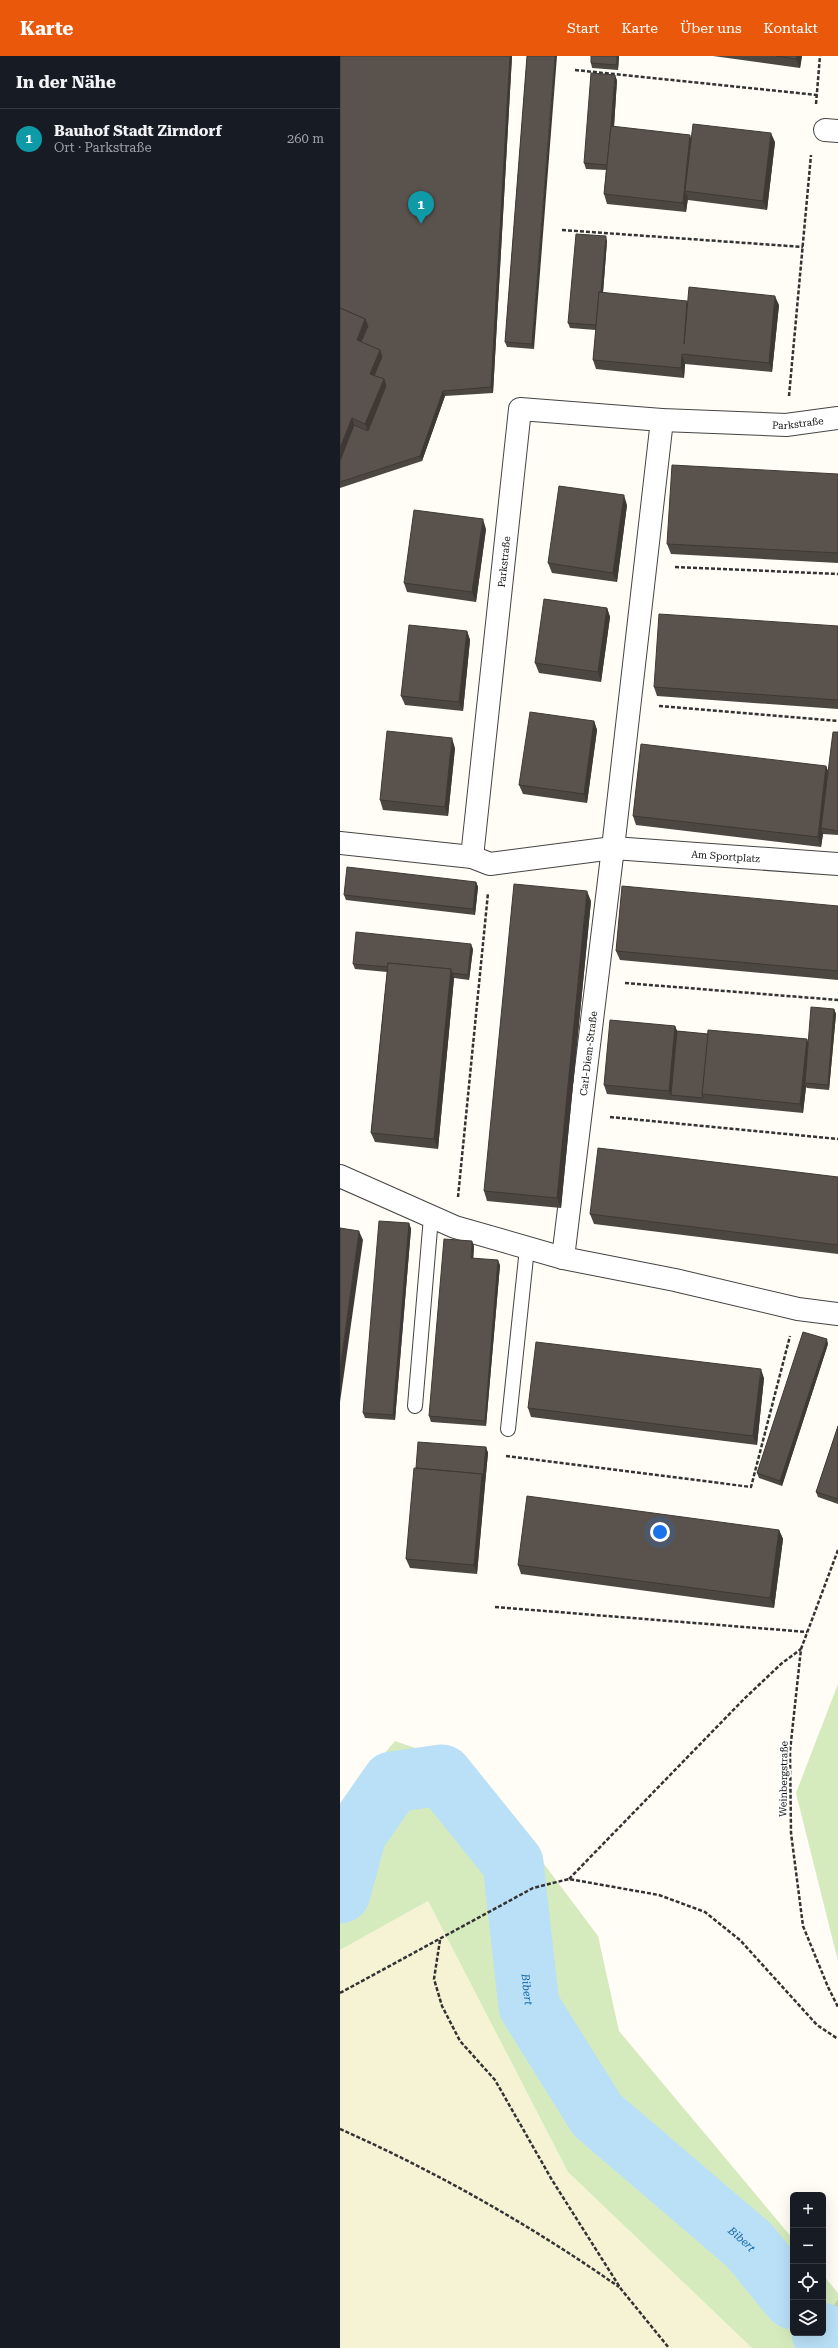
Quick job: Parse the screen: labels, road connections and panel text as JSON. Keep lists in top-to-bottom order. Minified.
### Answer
{"streets":{"street":["Parkstraße","Am Sportplatz","Carl-Diem-Straße"],"path":["Weinbergstraße"]},"crossings":[["Am Sportplatz","Carl-Diem-Straße"]],"water":["Bibert"],"page":{"header":"Karte","nav":["Start","Karte","Über uns","Kontakt"],"heading":"In der Nähe","list":[{"mark":"1","name":"Bauhof Stadt Zirndorf","note":"Ort · Parkstraße","value":"260 m"}],"pins":"1","map_buttons":["+","−"]}}
